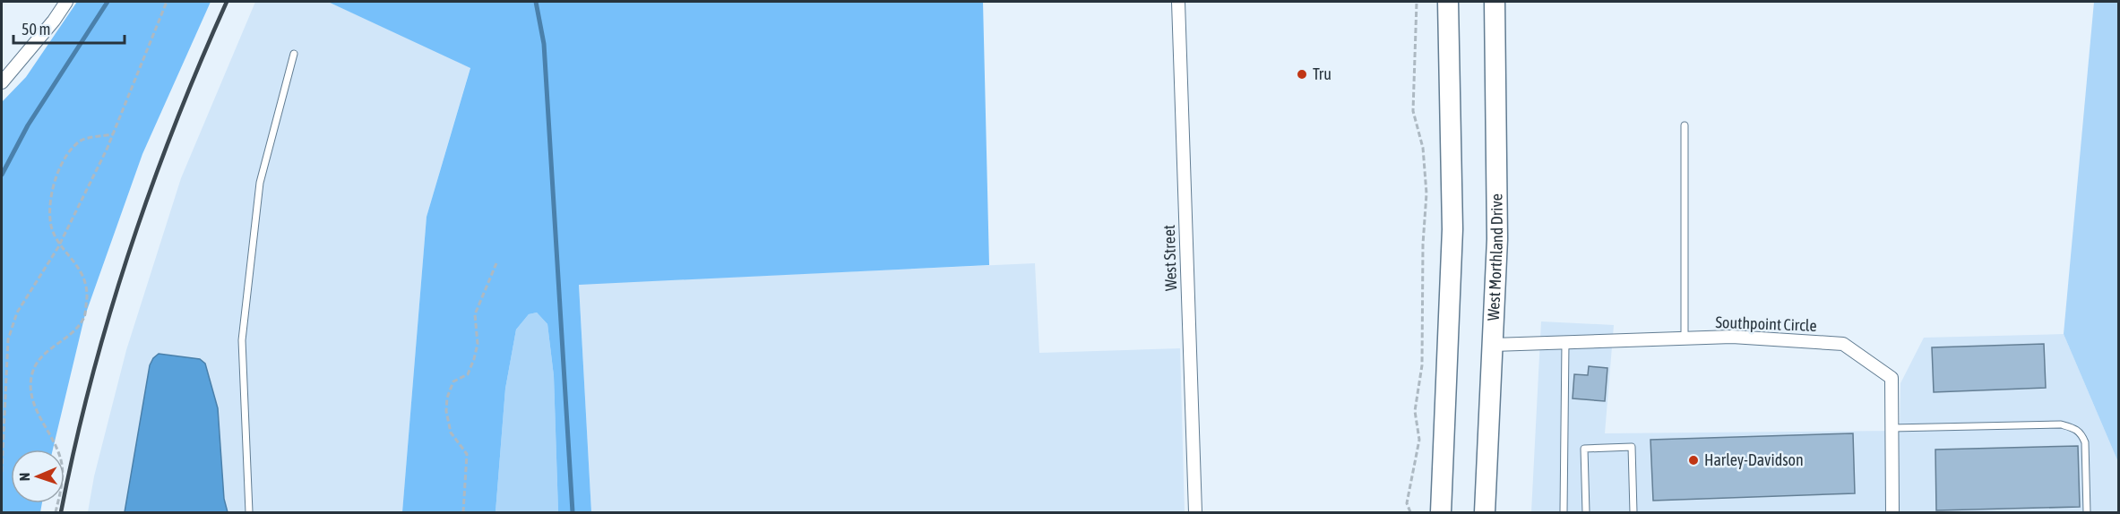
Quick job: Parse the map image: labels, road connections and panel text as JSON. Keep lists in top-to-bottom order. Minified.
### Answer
{"streets":{"highway":["West Morthland Drive"],"street":["West Street","Southpoint Circle"]},"crossings":[["West Morthland Drive","Southpoint Circle"]],"places":["Tru","Harley-Davidson"],"scale_bar":"50 m","north":"left"}
